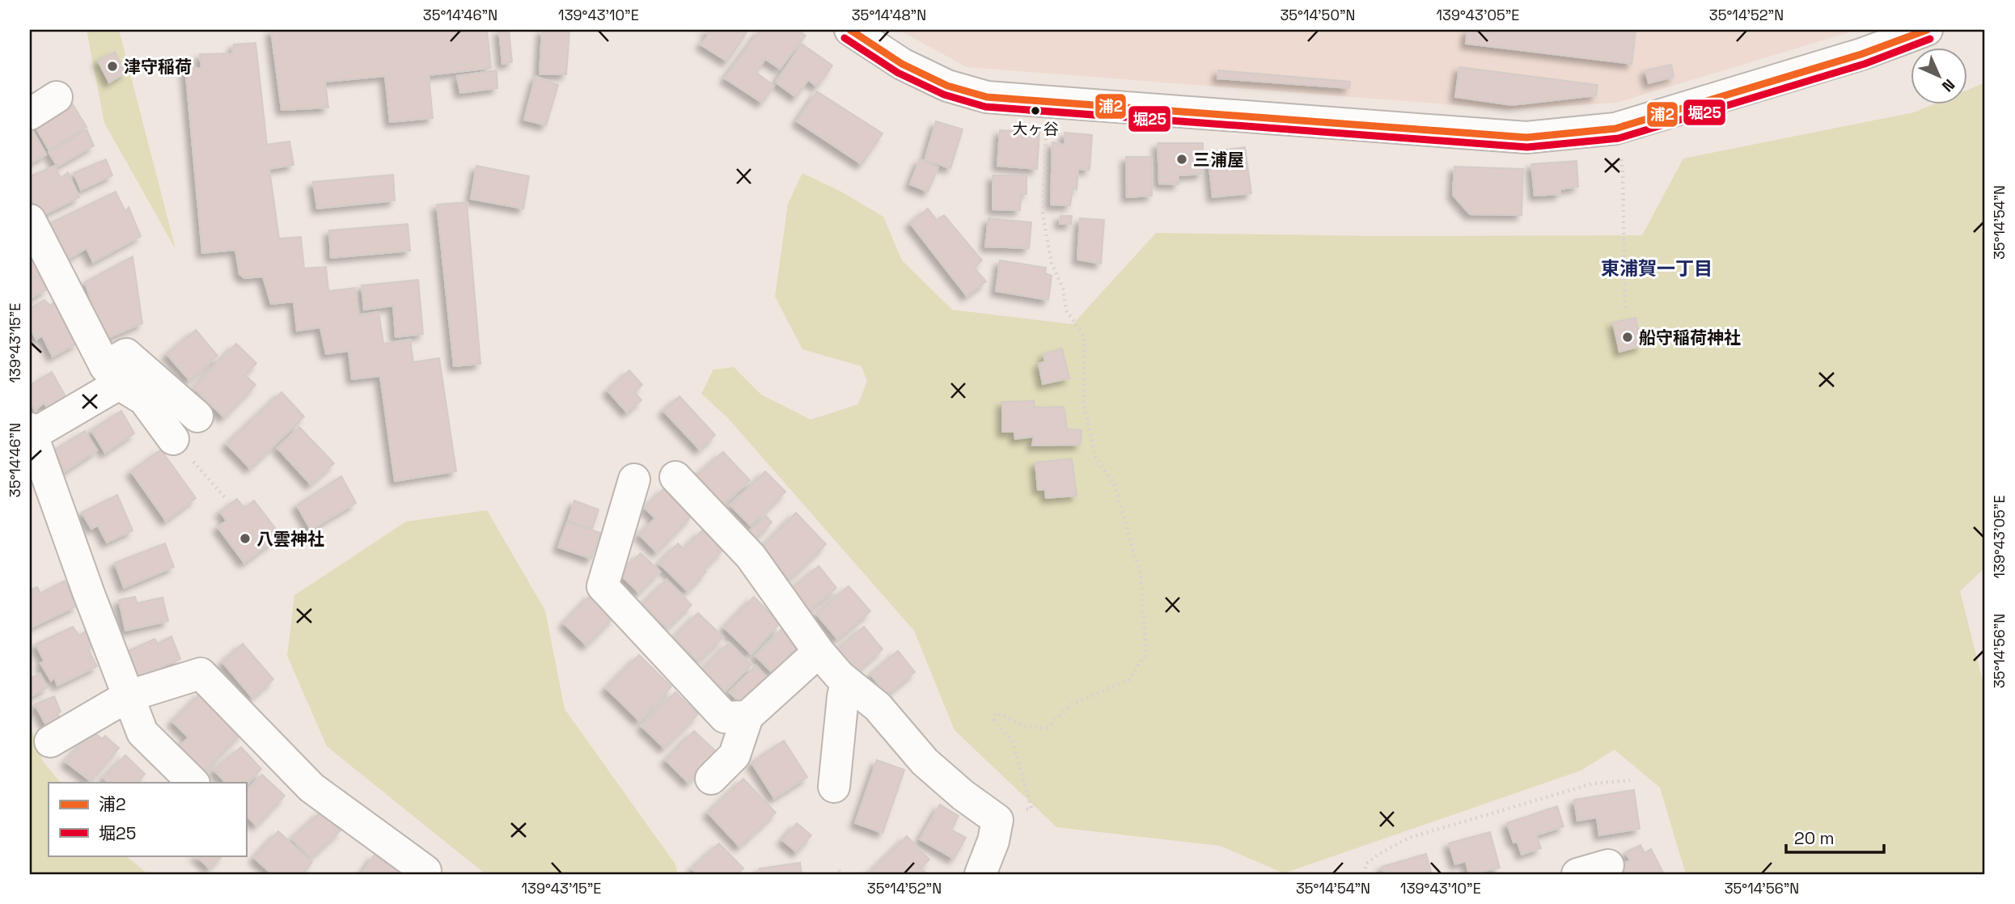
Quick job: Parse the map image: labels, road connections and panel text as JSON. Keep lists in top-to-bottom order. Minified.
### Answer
{"districts":["東浦賀一丁目"],"places":["津守稲荷","大ヶ谷","三浦屋","船守稲荷神社","八雲神社"],"lines":["transit line 浦2","transit line 堀25"],"legend":["浦2","堀25"],"scale_bar":"20 m","north":"bottom right","coordinates":["35°14'46\"N","139°43'10\"E","35°14'48\"N","35°14'50\"N","139°43'05\"E","35°14'52\"N","35°14'54\"N","139°43'15\"E","35°14'56\"N"]}
